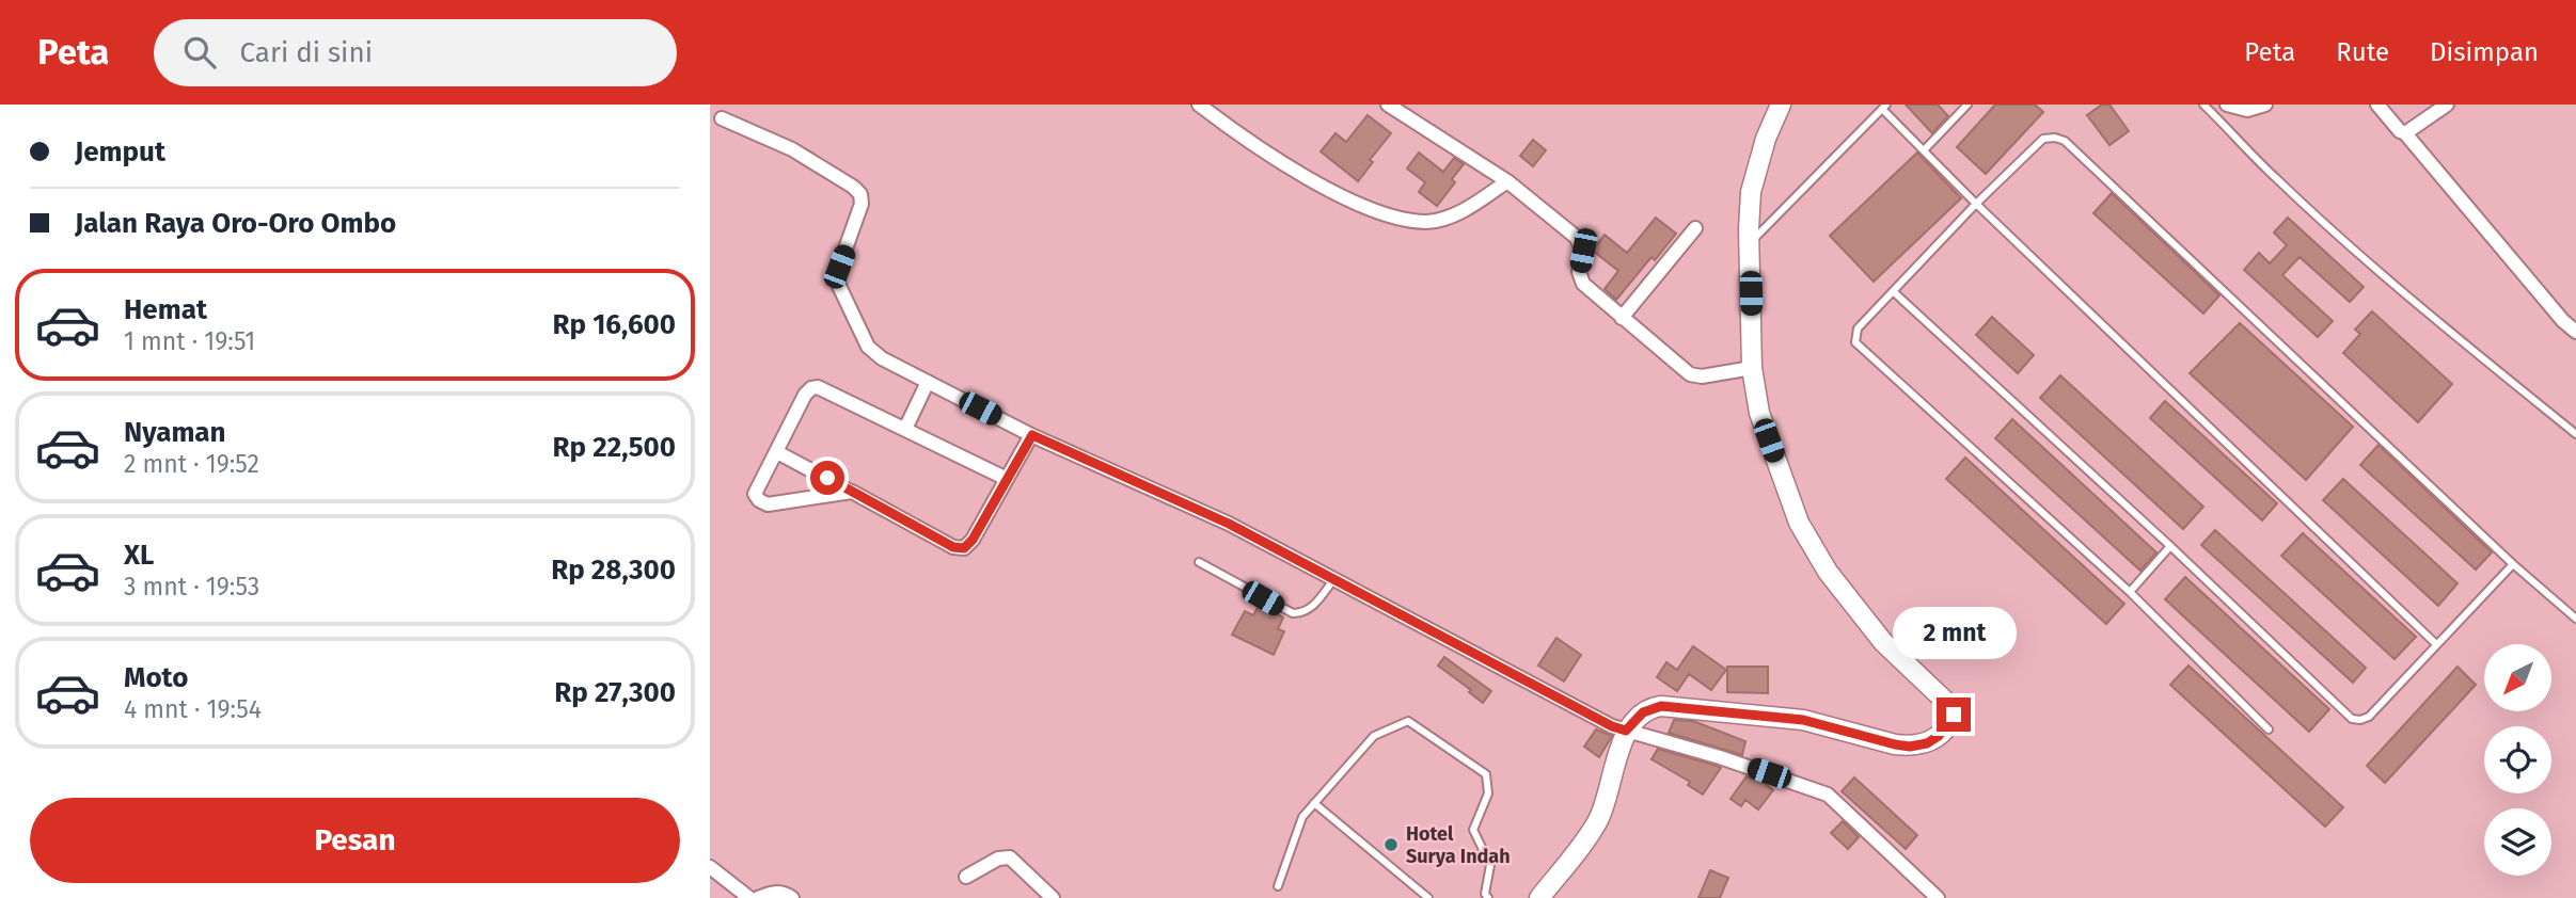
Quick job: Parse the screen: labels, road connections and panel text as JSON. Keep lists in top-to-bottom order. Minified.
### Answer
{"places":["Hotel Surya Indah"],"north":"bottom left","page":{"header":"Peta","search":"Cari di sini","nav":["Peta","Rute","Disimpan"],"banner":["Jemput","Jalan Raya Oro-Oro Ombo"],"list":[{"name":"Hemat","note":"1 mnt · 19:51","value":"Rp 16,600"},{"name":"Nyaman","note":"2 mnt · 19:52","value":"Rp 22,500"},{"name":"XL","note":"3 mnt · 19:53","value":"Rp 28,300"},{"name":"Moto","note":"4 mnt · 19:54","value":"Rp 27,300"}],"bubble":"2 mnt","buttons":"Pesan"}}
